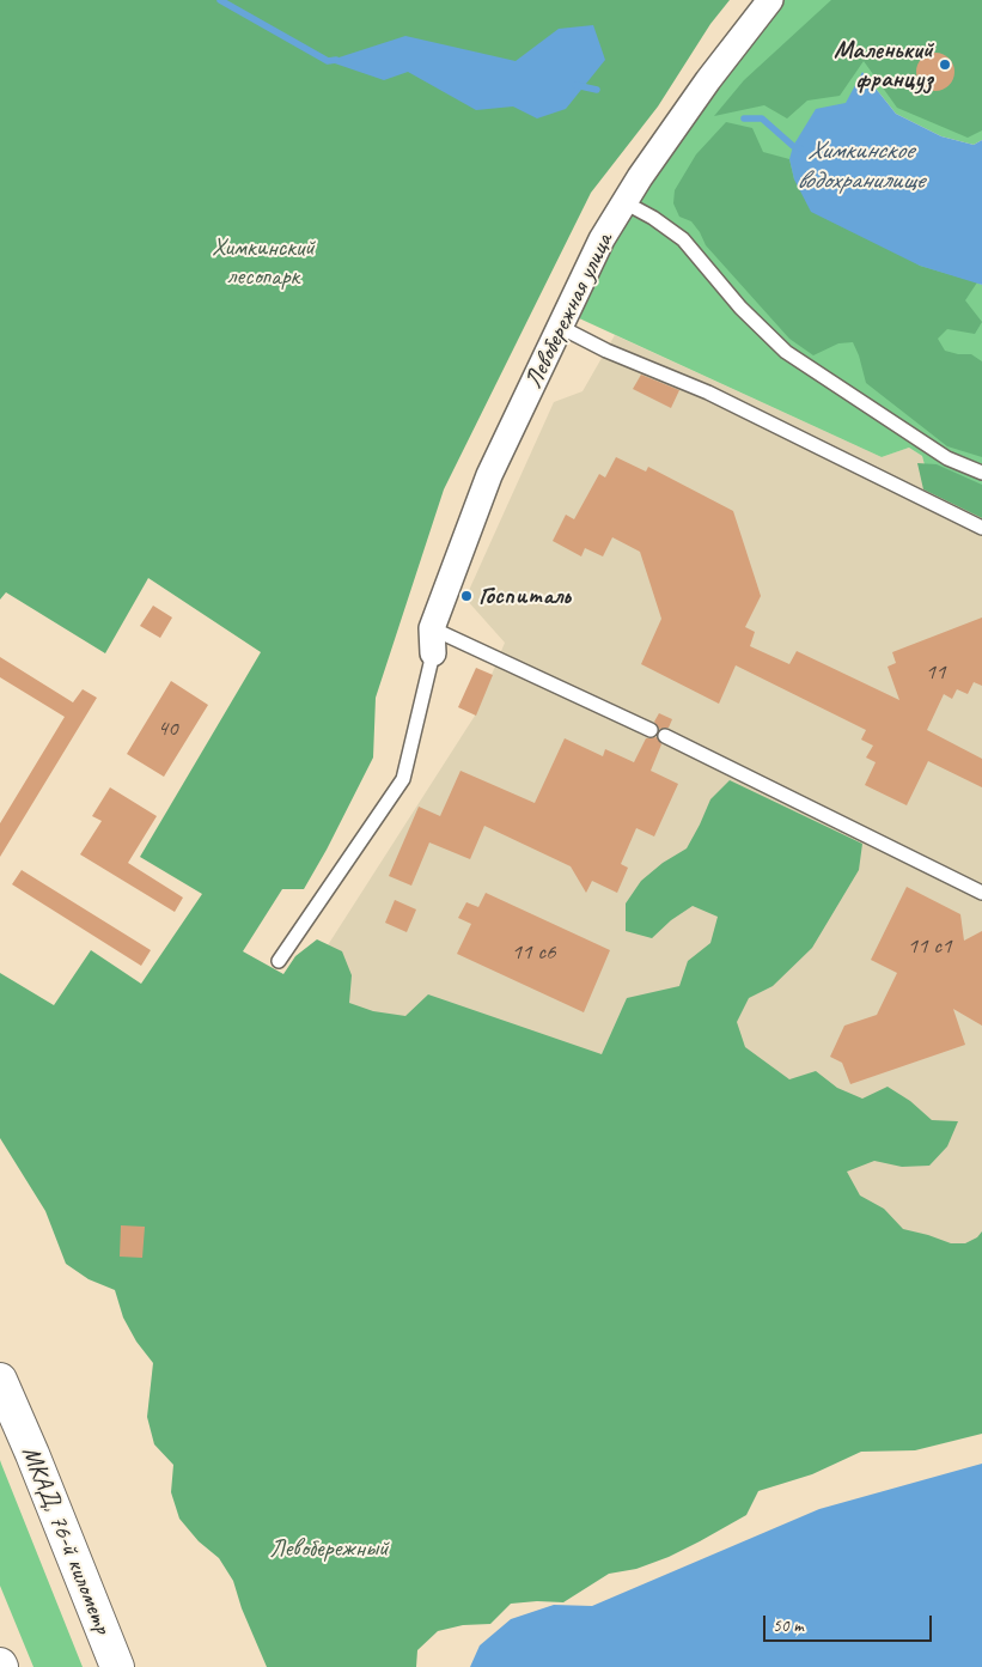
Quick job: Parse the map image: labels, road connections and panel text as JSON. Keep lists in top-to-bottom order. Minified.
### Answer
{"streets":{"highway":["МКАД, 76-й километр"],"street":["Левобережная улица"]},"water":["Химкинское водохранилище"],"parks":["Химкинский лесопарк","Левобережный"],"places":["Маленький француз","Госпиталь"],"house_numbers":["11","40","11 с1","11 с6"],"scale_bar":"50 m"}
